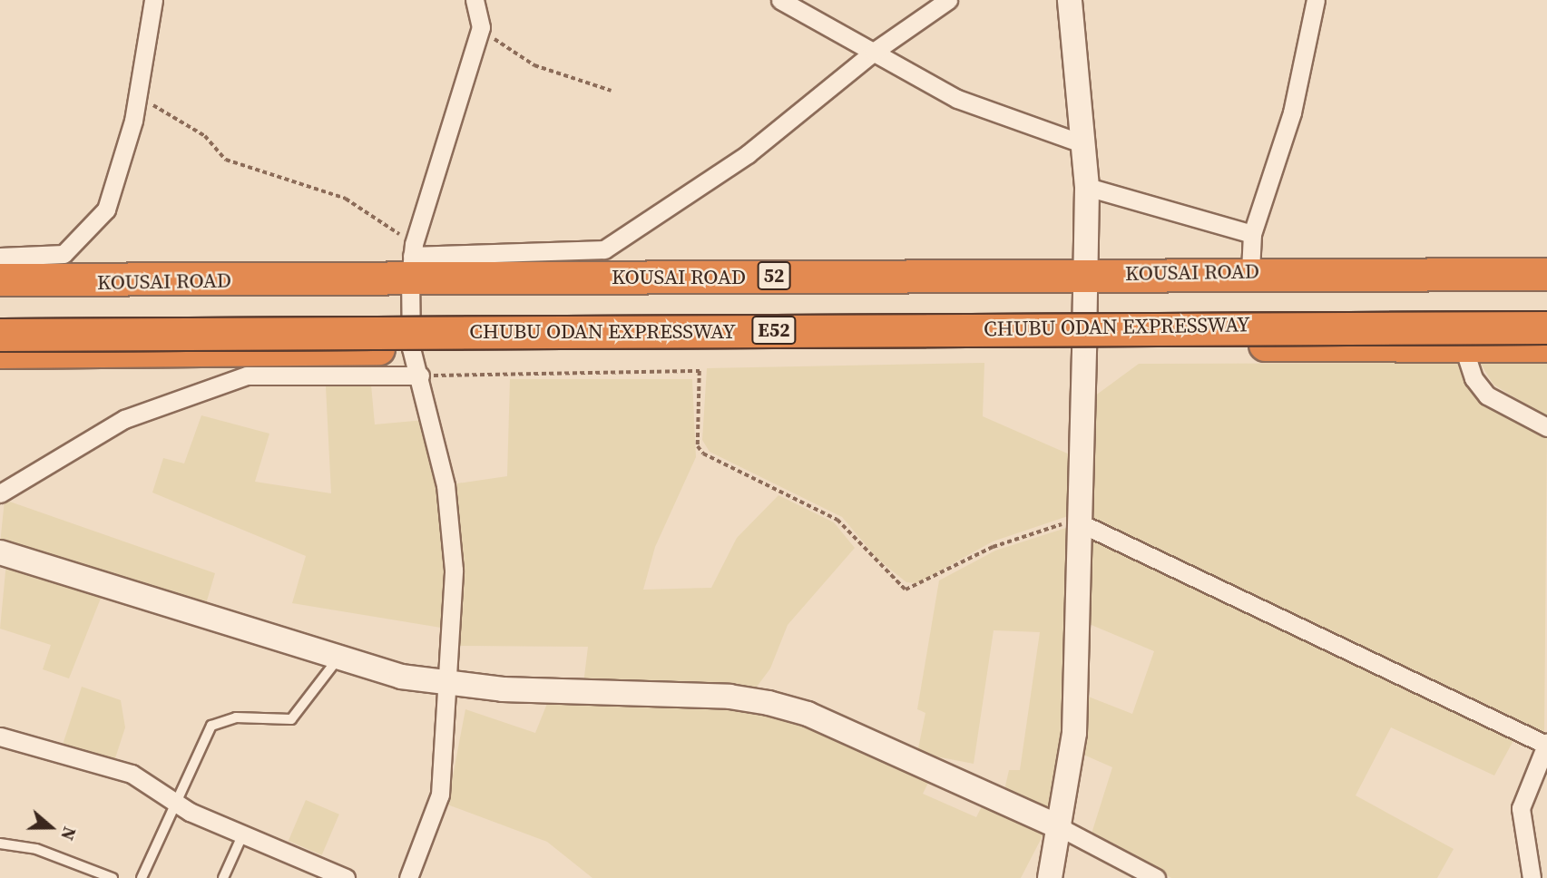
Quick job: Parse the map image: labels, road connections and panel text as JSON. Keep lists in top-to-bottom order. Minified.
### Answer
{"streets":{"highway":["KOUSAI ROAD","52","CHUBU ODAN EXPRESSWAY","E52"]},"north":"right"}
